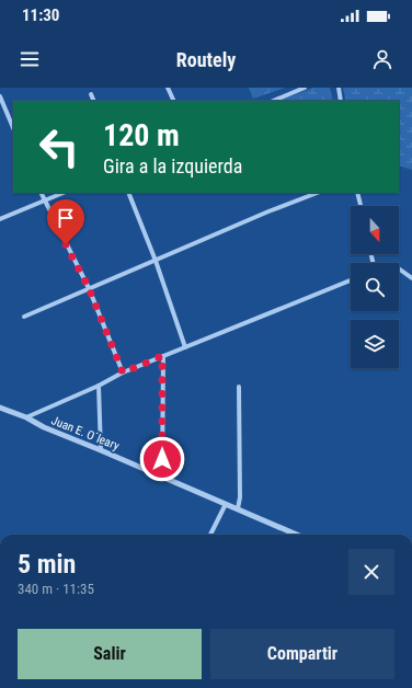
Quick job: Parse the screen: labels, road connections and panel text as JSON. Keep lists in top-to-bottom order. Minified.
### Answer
{"streets":{"street":["Juan E. O´leary"]},"north":"bottom","page":{"status":"11:30","header":"Routely","turn":["120 m","Gira a la izquierda"],"heading":["5 min","340 m · 11:35"],"buttons":["Salir","Compartir"]}}
